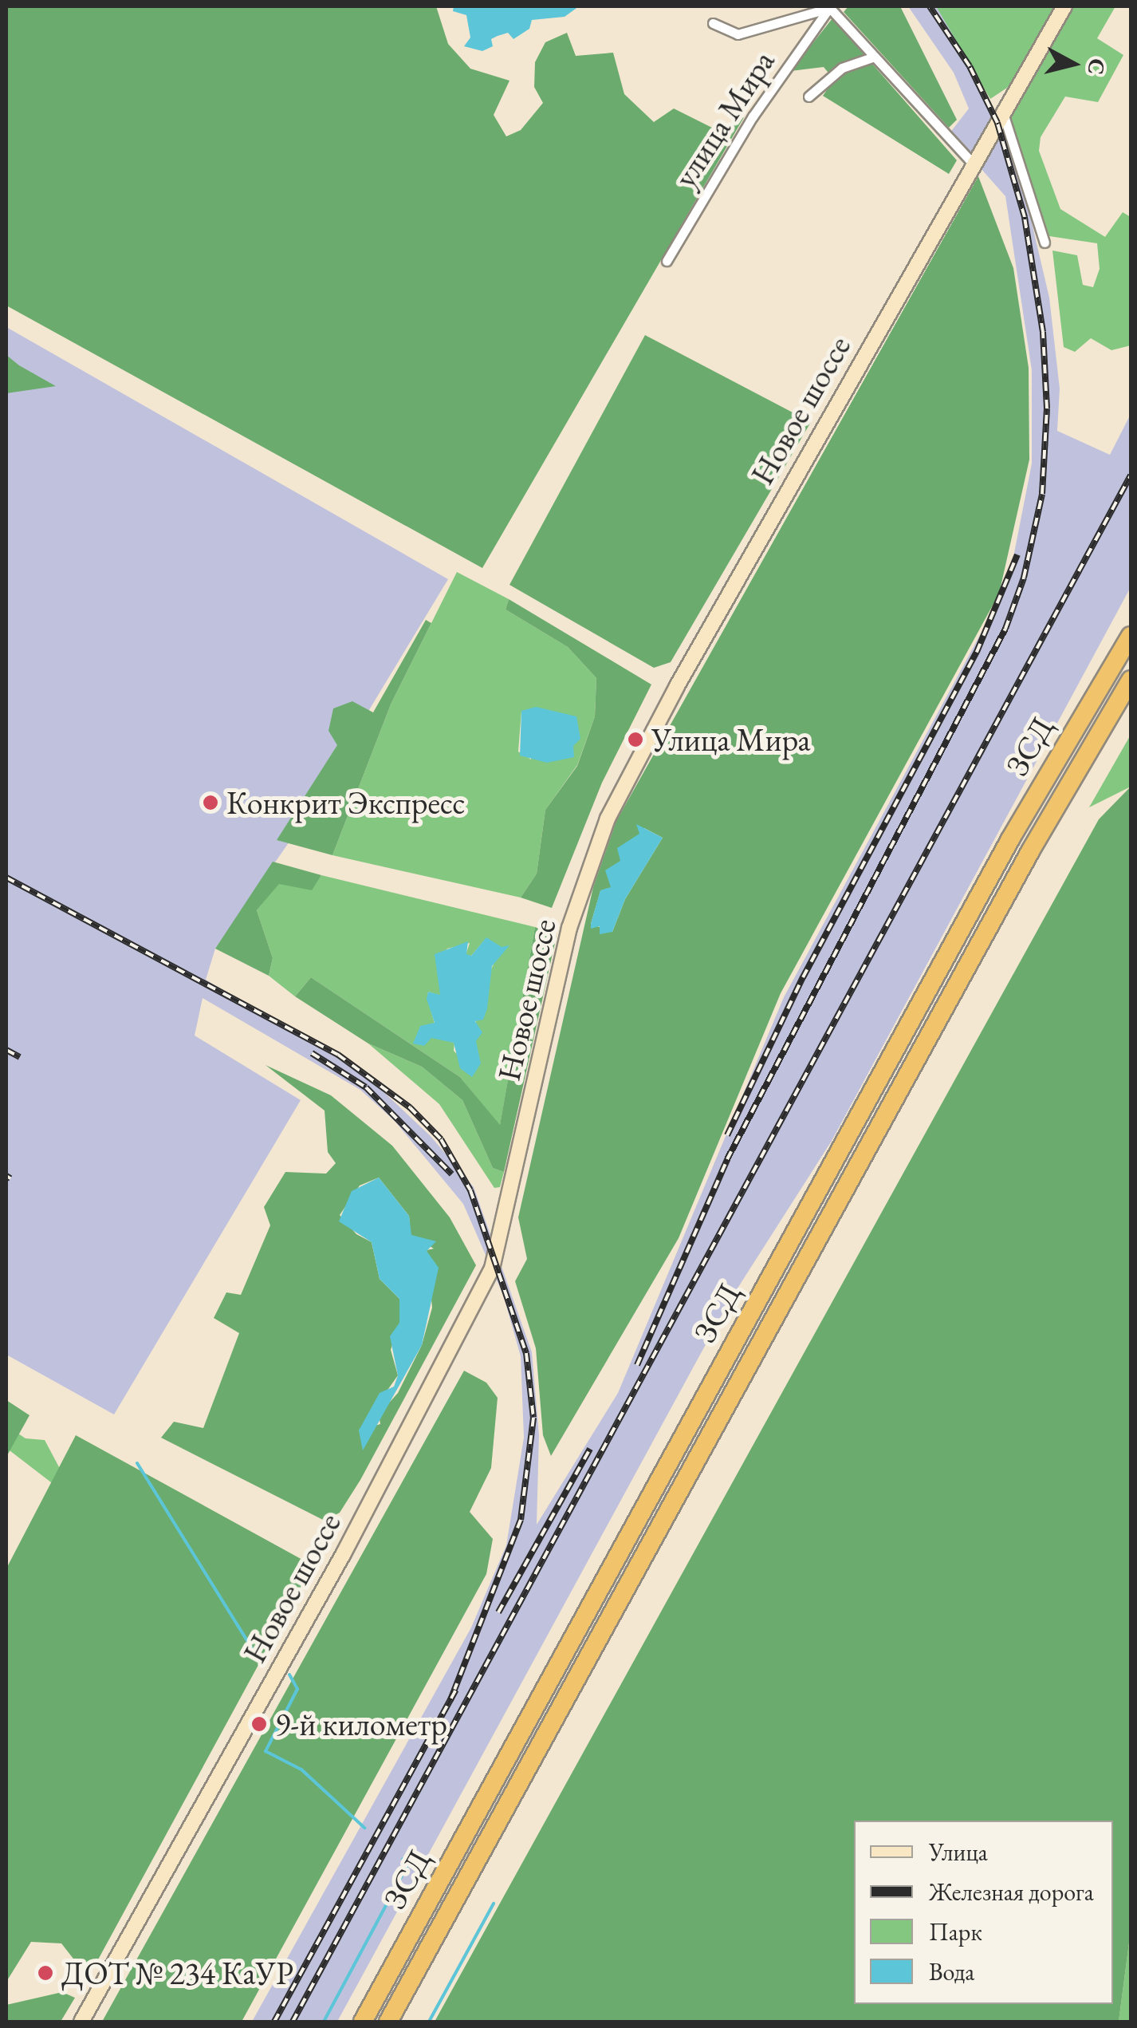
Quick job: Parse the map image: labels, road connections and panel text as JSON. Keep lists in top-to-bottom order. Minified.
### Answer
{"streets":{"highway":["ЗСД"],"main road":["Новое шоссе"],"street":["улица Мира"]},"places":["Улица Мира","Конкрит Экспресс","9-й километр","ДОТ № 234 КаУР"],"legend":["Улица","Железная дорога","Парк","Вода"],"north":"right"}
